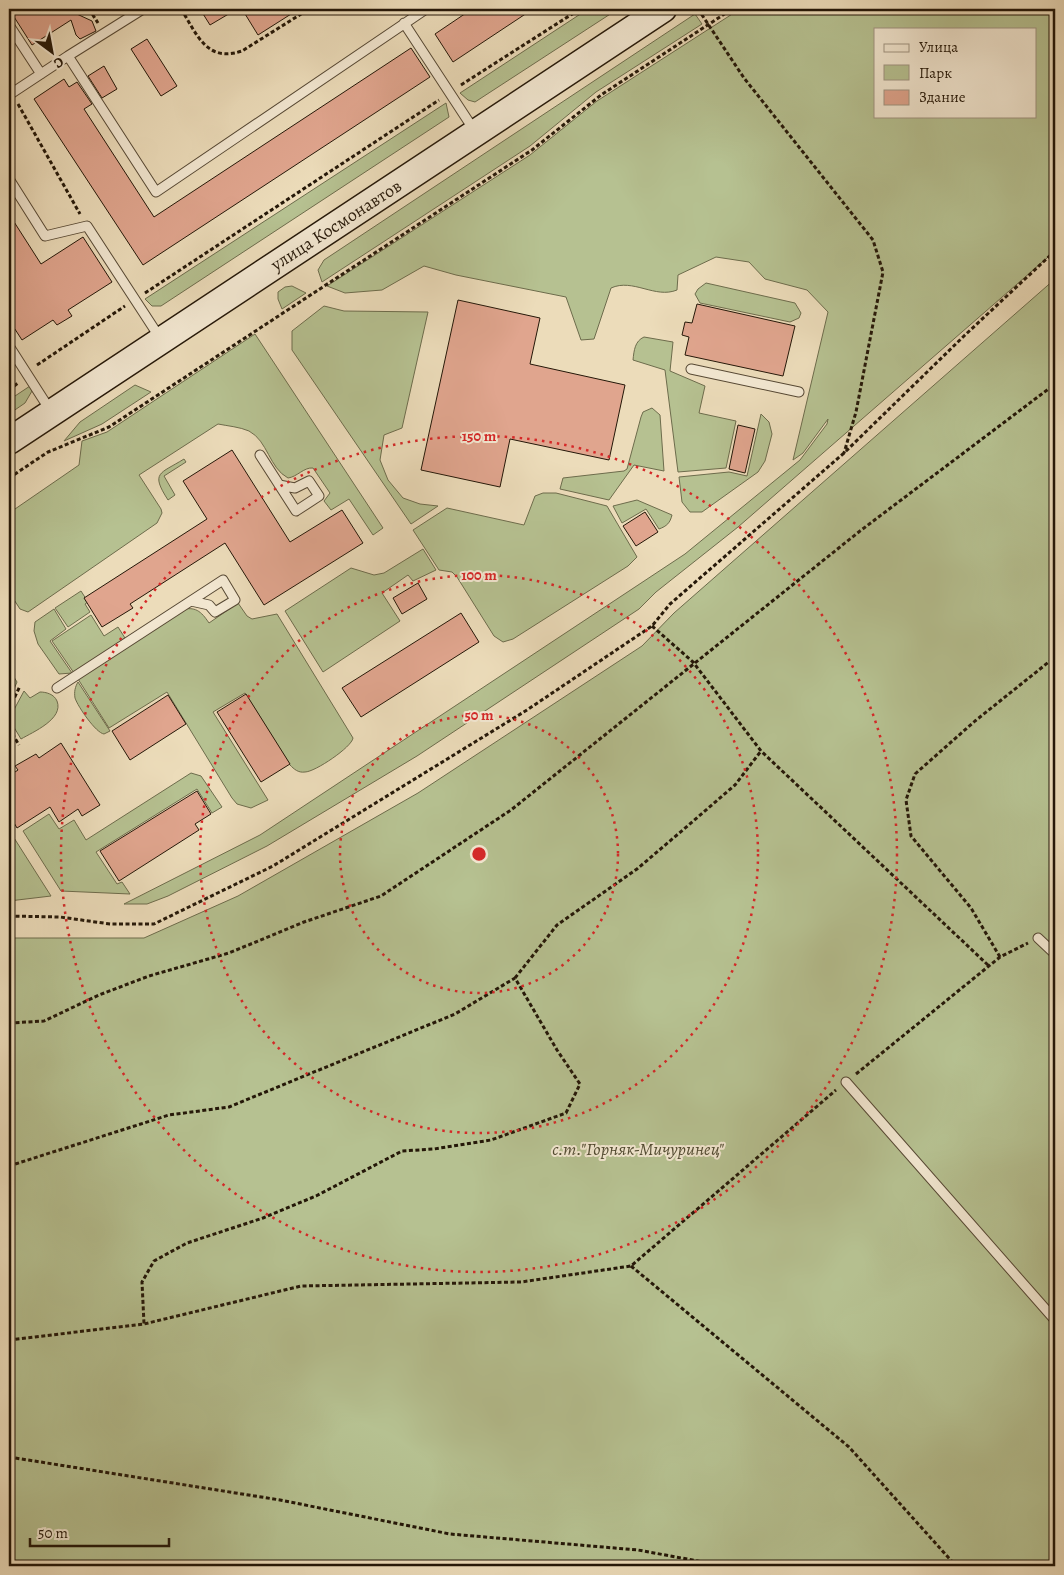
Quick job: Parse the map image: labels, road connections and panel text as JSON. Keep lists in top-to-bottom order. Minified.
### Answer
{"streets":{"main road":["улица Космонавтов"]},"parks":["с.т.\"Горняк-Мичуринец\""],"legend":["Улица","Парк","Здание"],"scale_bar":"50 m","north":"bottom right","rings":["150 m","100 m","50 m"]}
